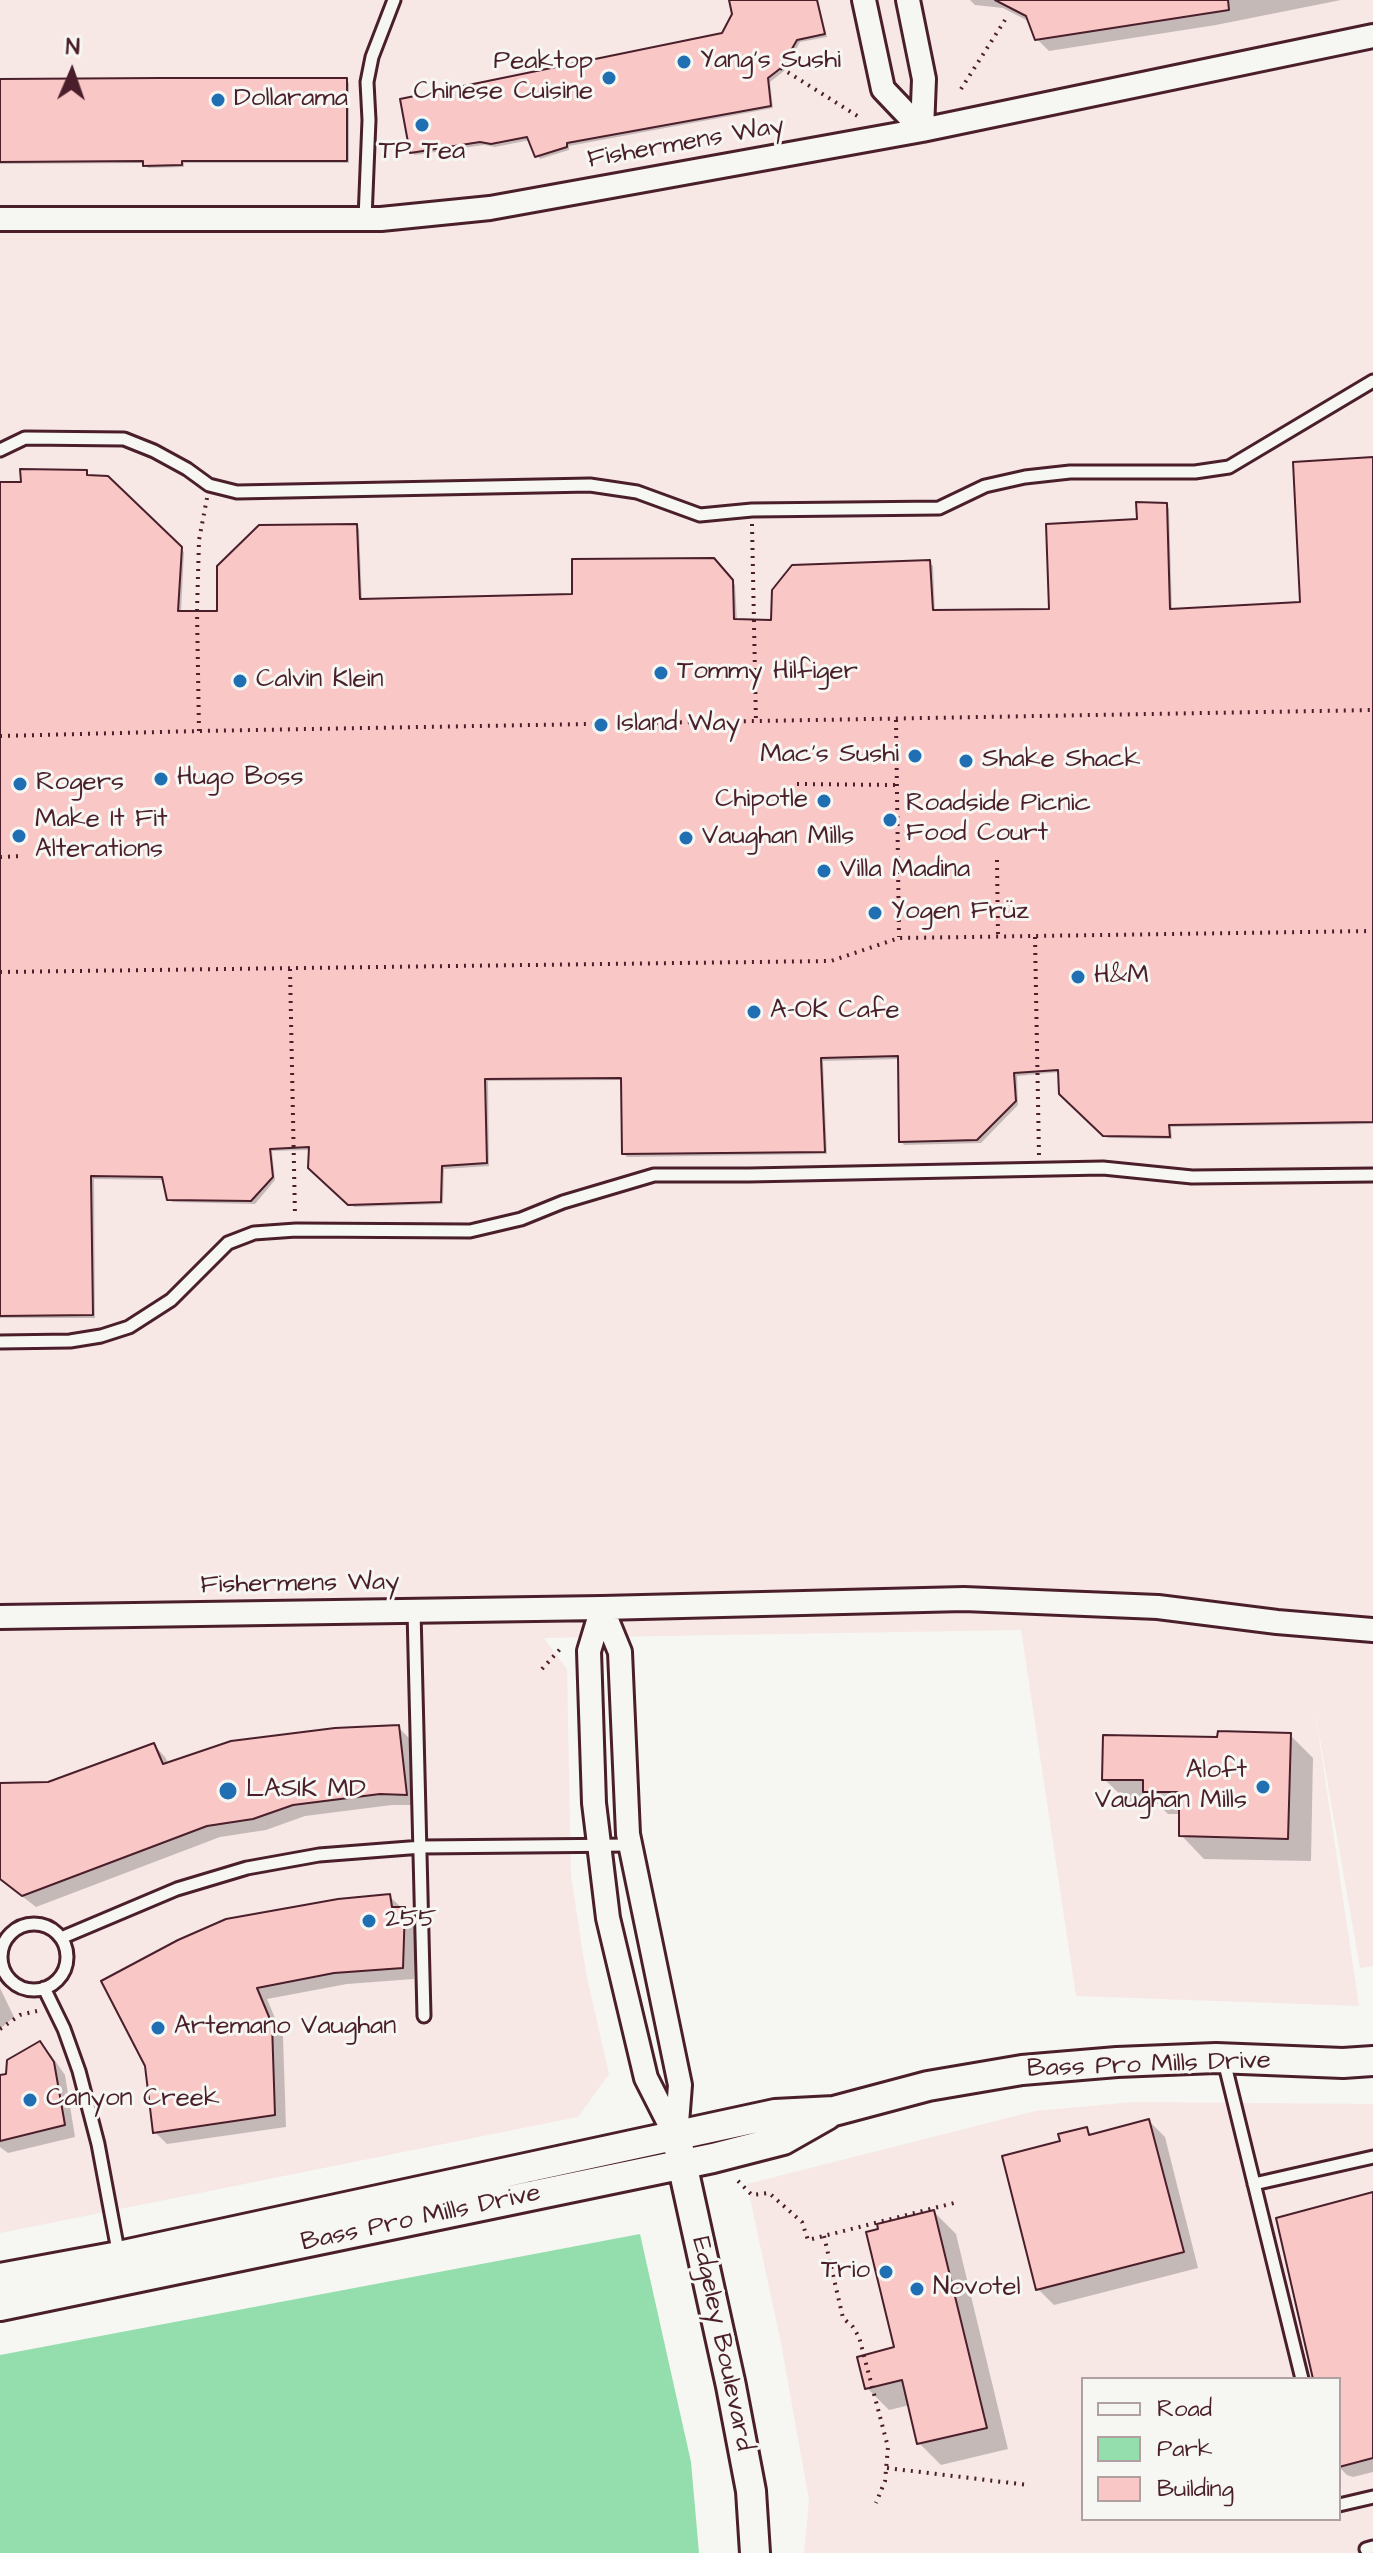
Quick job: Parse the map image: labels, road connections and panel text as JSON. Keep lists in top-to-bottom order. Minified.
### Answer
{"streets":{"street":["Fishermens Way","Bass Pro Mills Drive","Edgeley Boulevard"]},"crossings":[["Bass Pro Mills Drive","Edgeley Boulevard"]],"places":["Yang's Sushi","Peaktop Chinese Cuisine","Dollarama","TP Tea","Tommy Hilfiger","Calvin Klein","Island Way","Mac's Sushi","Shake Shack","Hugo Boss","Rogers","Chipotle","Roadside Picnic Food Court","Make It Fit Alterations","Vaughan Mills","Villa Madina","Yogen Früz","H&M","A-OK Cafe","Aloft Vaughan Mills","LASIK MD","255","Artemano Vaughan","Canyon Creek","Trio","Novotel"],"legend":["Road","Park","Building"],"north":"top"}
